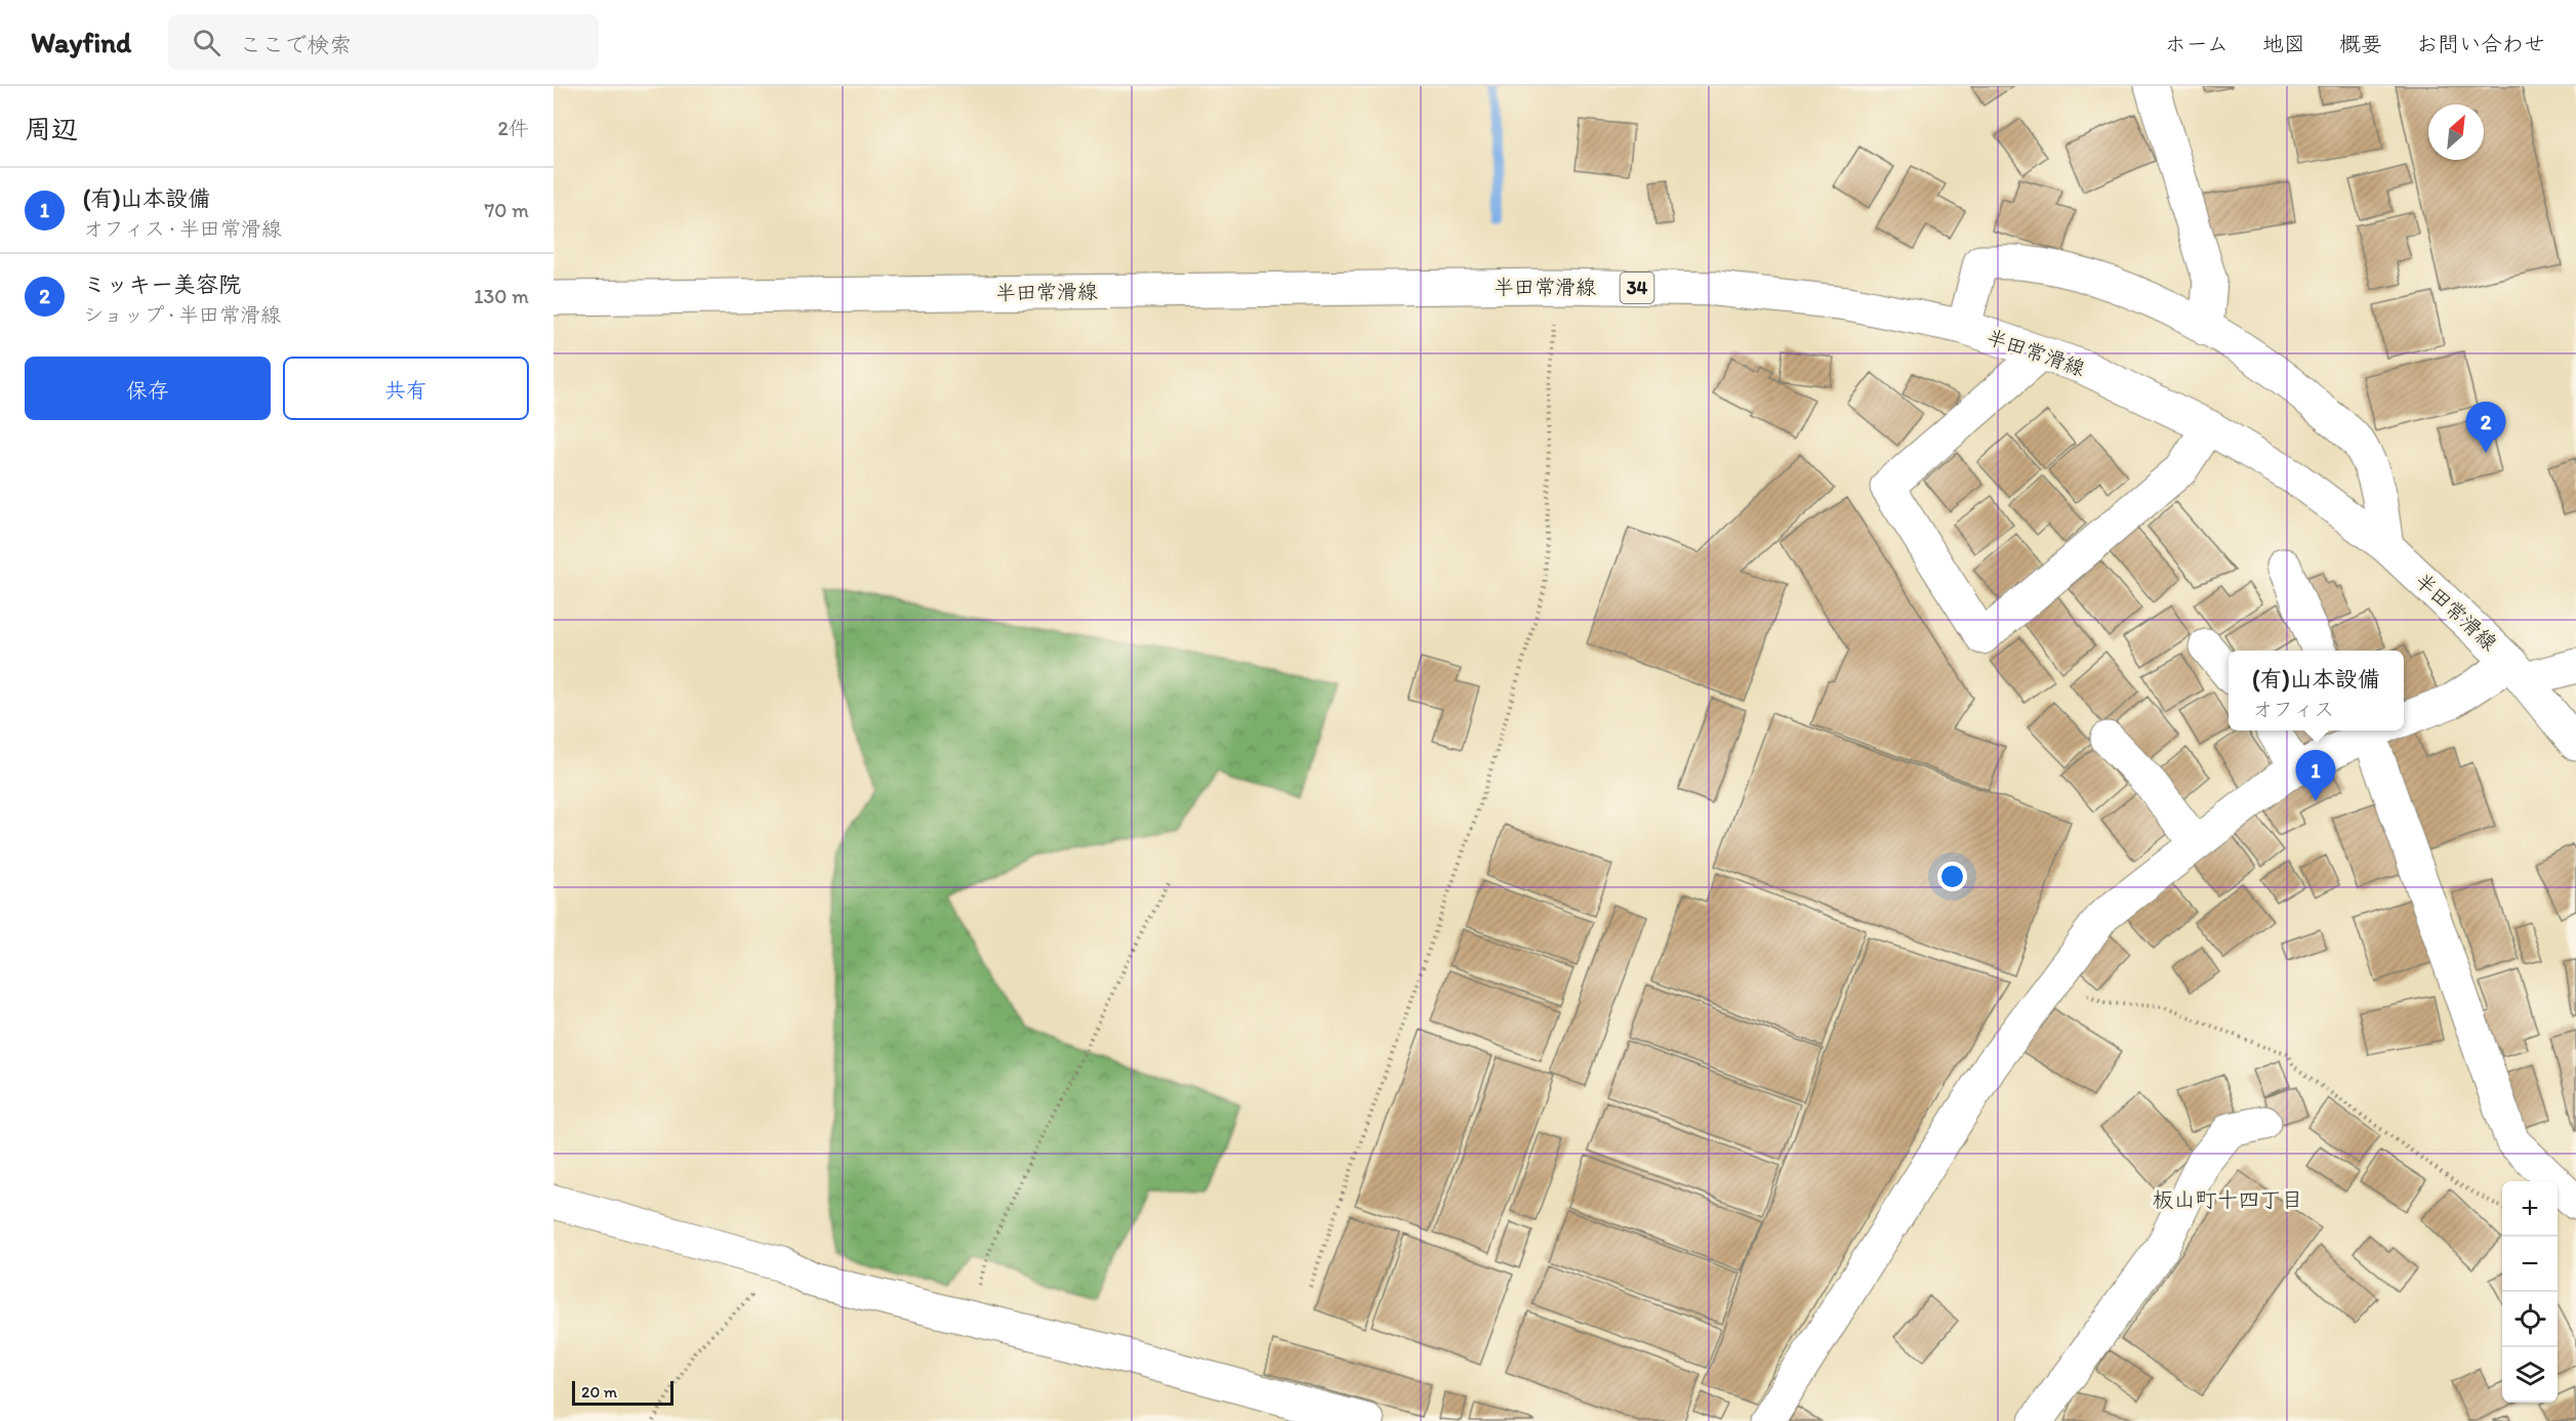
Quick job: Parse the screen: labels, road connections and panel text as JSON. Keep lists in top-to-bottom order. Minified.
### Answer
{"streets":{"street":["半田常滑線","34"]},"districts":["板山町十四丁目"],"scale_bar":"20 m","north":"top right","page":{"header":"Wayfind","search":"ここで検索","nav":["ホーム","地図","概要","お問い合わせ"],"heading":["周辺","2件"],"list":[{"mark":"1","name":"(有)山本設備","note":"オフィス · 半田常滑線","value":"70 m"},{"mark":"2","name":"ミッキー美容院","note":"ショップ · 半田常滑線","value":"130 m"}],"buttons":["保存","共有"],"pins":["2","1"],"popup":["(有)山本設備","オフィス"],"map_buttons":["+","−"],"scale":"20 m"}}
